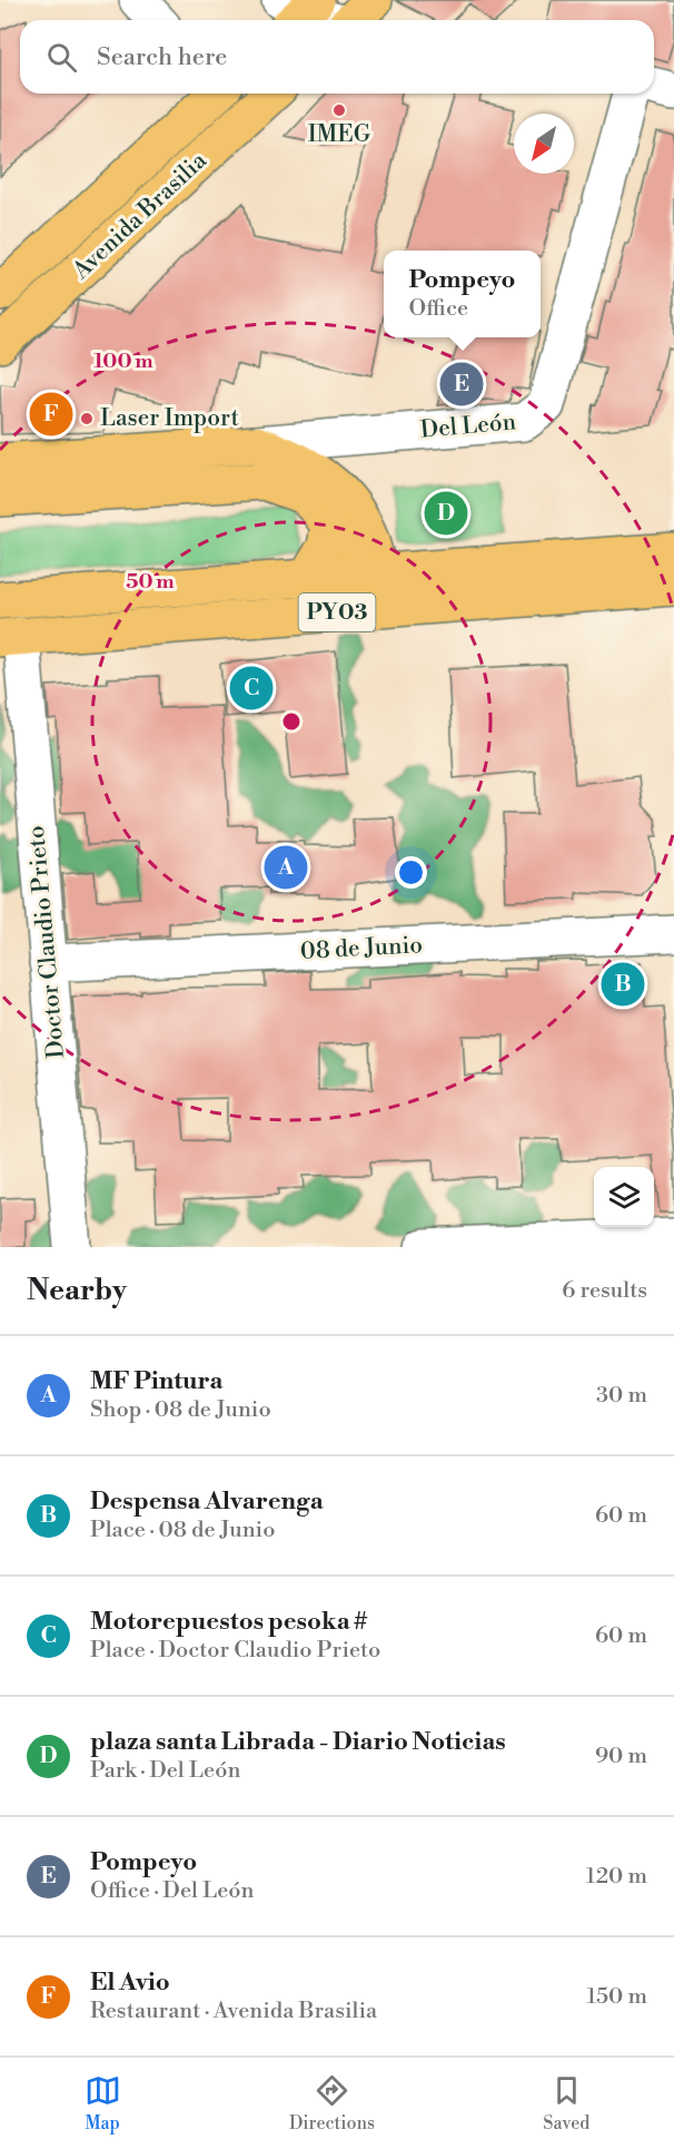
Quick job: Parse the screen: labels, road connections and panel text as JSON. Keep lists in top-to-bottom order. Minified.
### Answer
{"streets":{"main road":["Avenida Brasilia","PY03"],"street":["Del León","Doctor Claudio Prieto","08 de Junio"]},"crossings":[["PY03","Doctor Claudio Prieto"],["Doctor Claudio Prieto","08 de Junio"]],"places":["IMEG","Laser Import"],"north":"bottom left","page":{"search":"Search here","popup":["Pompeyo","Office"],"pins":["E","F","D","C","A","B"],"heading":["Nearby","6 results"],"list":[{"mark":"A","name":"MF Pintura","note":"Shop · 08 de Junio","value":"30 m"},{"mark":"B","name":"Despensa Alvarenga","note":"Place · 08 de Junio","value":"60 m"},{"mark":"C","name":"Motorepuestos pesoka #","note":"Place · Doctor Claudio Prieto","value":"60 m"},{"mark":"D","name":"plaza santa Librada - Diario Noticias","note":"Park · Del León","value":"90 m"},{"mark":"E","name":"Pompeyo","note":"Office · Del León","value":"120 m"},{"mark":"F","name":"El Avio","note":"Restaurant · Avenida Brasilia","value":"150 m"}],"nav":["Map","Directions","Saved"]},"rings":["100 m","50 m"]}
